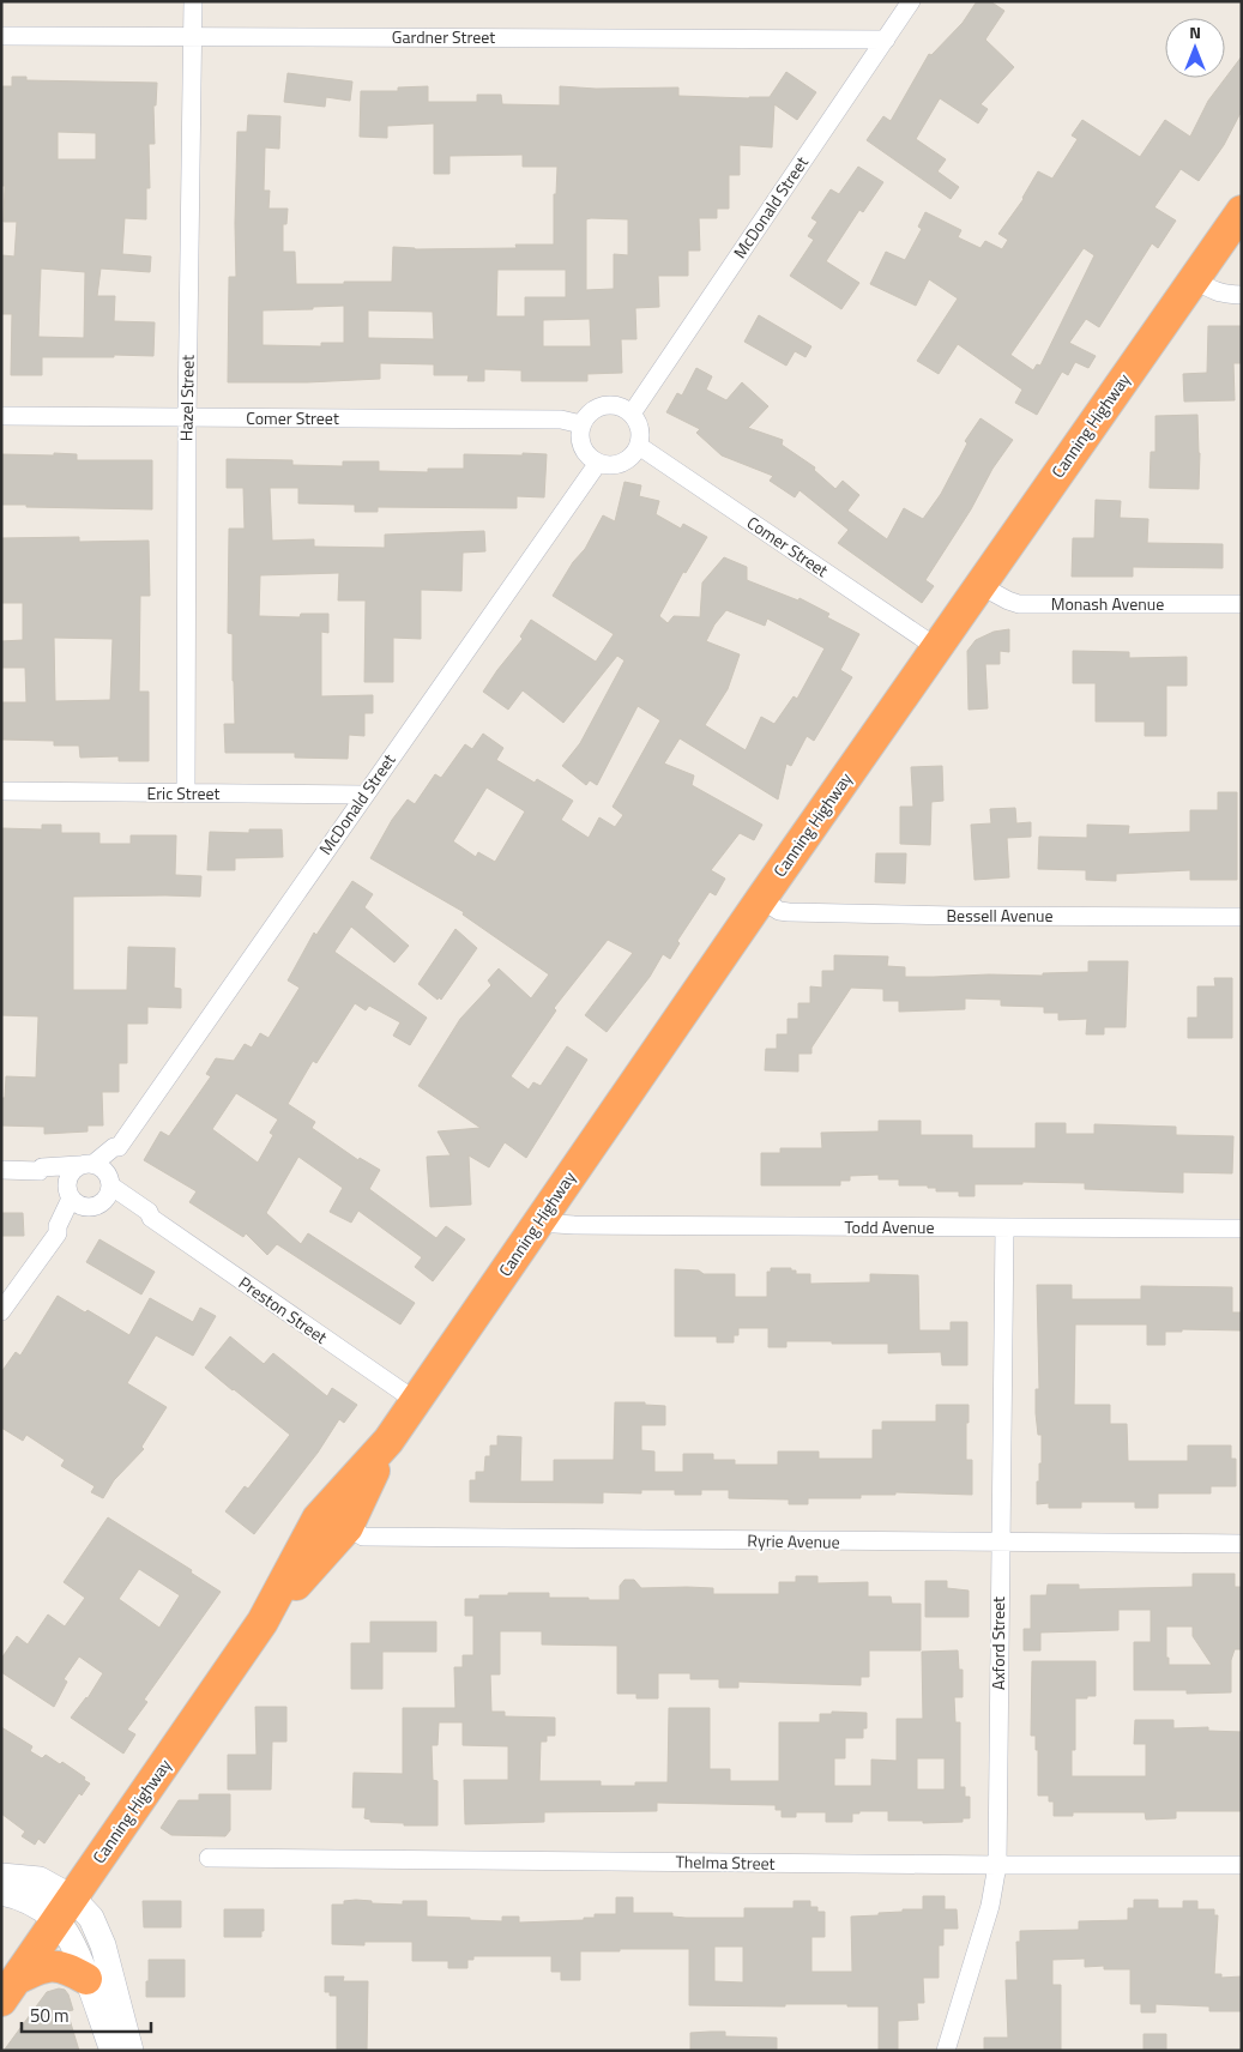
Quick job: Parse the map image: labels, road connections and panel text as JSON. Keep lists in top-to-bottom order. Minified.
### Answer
{"streets":{"highway":["Canning Highway"],"street":["Gardner Street","McDonald Street","Hazel Street","Comer Street","Monash Avenue","Eric Street","Bessell Avenue","Todd Avenue","Preston Street","Ryrie Avenue","Axford Street","Thelma Street"]},"crossings":[["Gardner Street","McDonald Street"],["Gardner Street","Hazel Street"],["McDonald Street","Comer Street"],["McDonald Street","Eric Street"],["McDonald Street","Preston Street"],["Hazel Street","Comer Street"],["Hazel Street","Eric Street"],["Comer Street","Canning Highway"],["Canning Highway","Monash Avenue"],["Canning Highway","Bessell Avenue"],["Canning Highway","Todd Avenue"],["Canning Highway","Preston Street"],["Canning Highway","Ryrie Avenue"],["Todd Avenue","Axford Street"],["Ryrie Avenue","Axford Street"],["Axford Street","Thelma Street"]],"scale_bar":"50 m","north":"top"}
